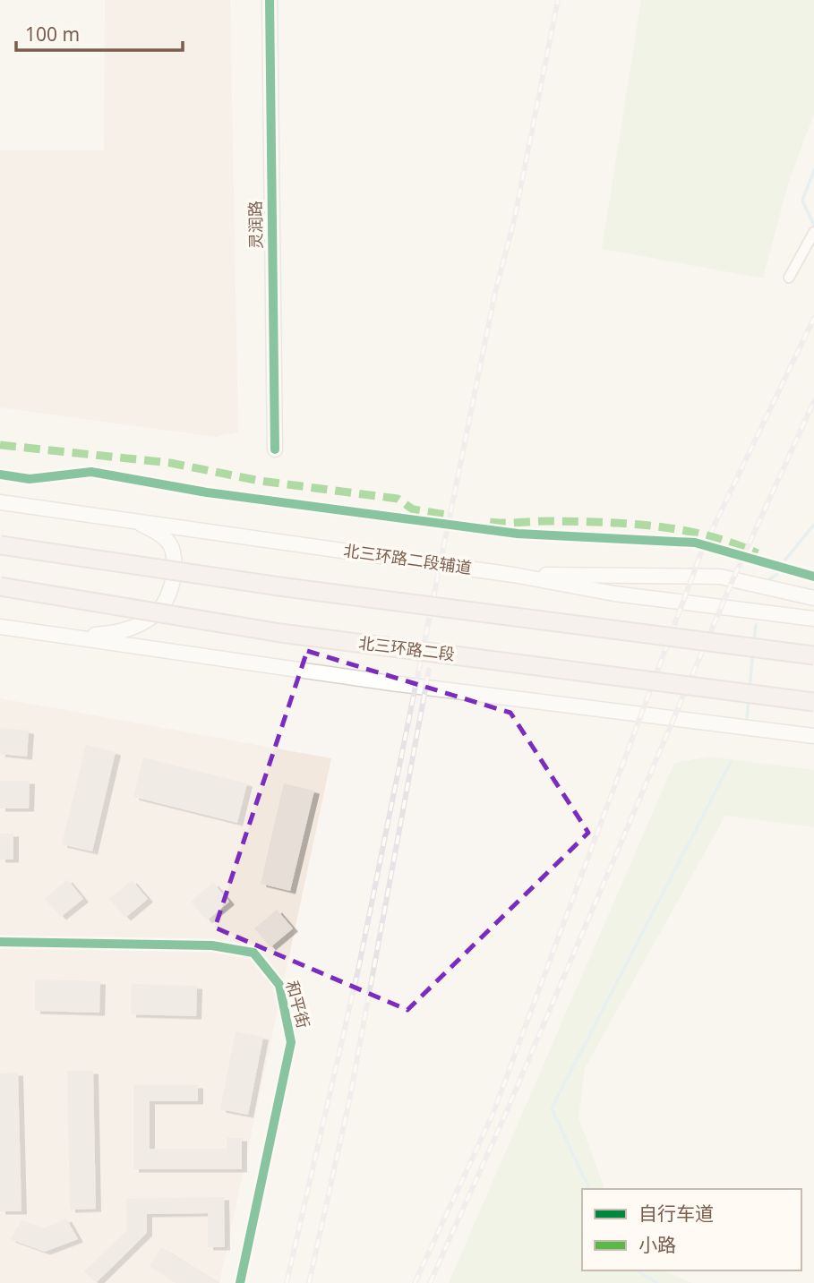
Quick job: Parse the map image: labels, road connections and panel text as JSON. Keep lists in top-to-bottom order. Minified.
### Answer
{"streets":{"highway":["北三环路二段"],"main road":["灵润路","北三环路二段辅道"],"street":["和平街"]},"legend":["自行车道","小路"],"scale_bar":"100 m"}
